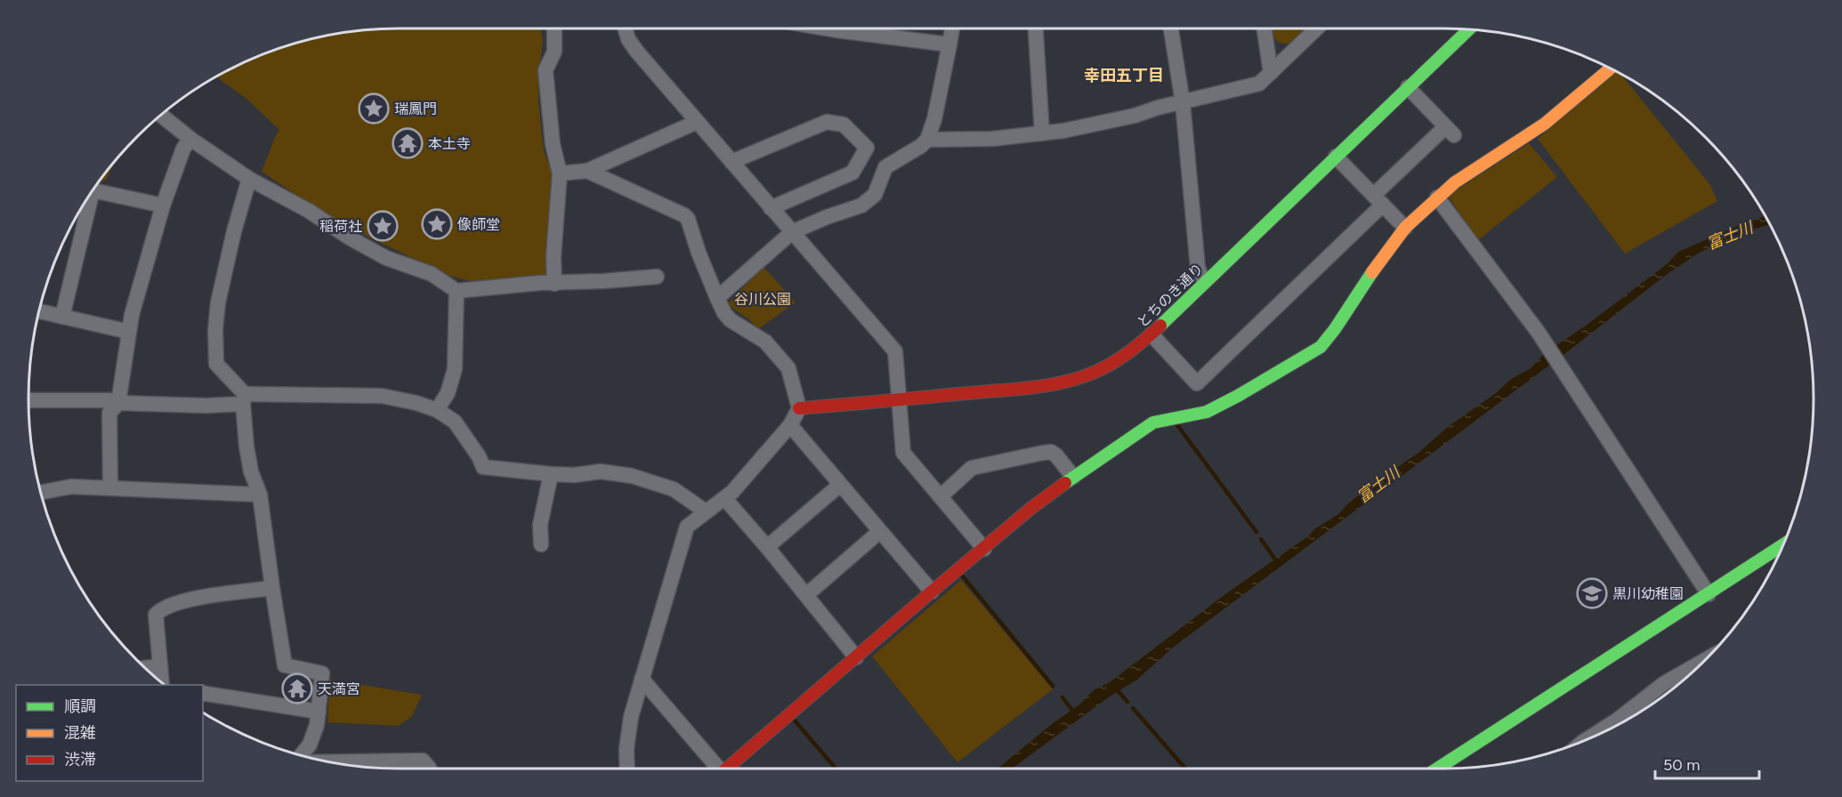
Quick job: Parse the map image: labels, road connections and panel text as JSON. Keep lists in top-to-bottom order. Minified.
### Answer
{"streets":{"street":["とちのき通り"]},"districts":["幸田五丁目"],"water":["富士川"],"parks":["谷川公園"],"places":{"place":["瑞鳳門","像師堂","稲荷社"],"temple":["本土寺","天満宮"],"school or university":["黒川幼稚園"]},"legend":["順調","混雑","渋滞"],"scale_bar":"50 m"}
